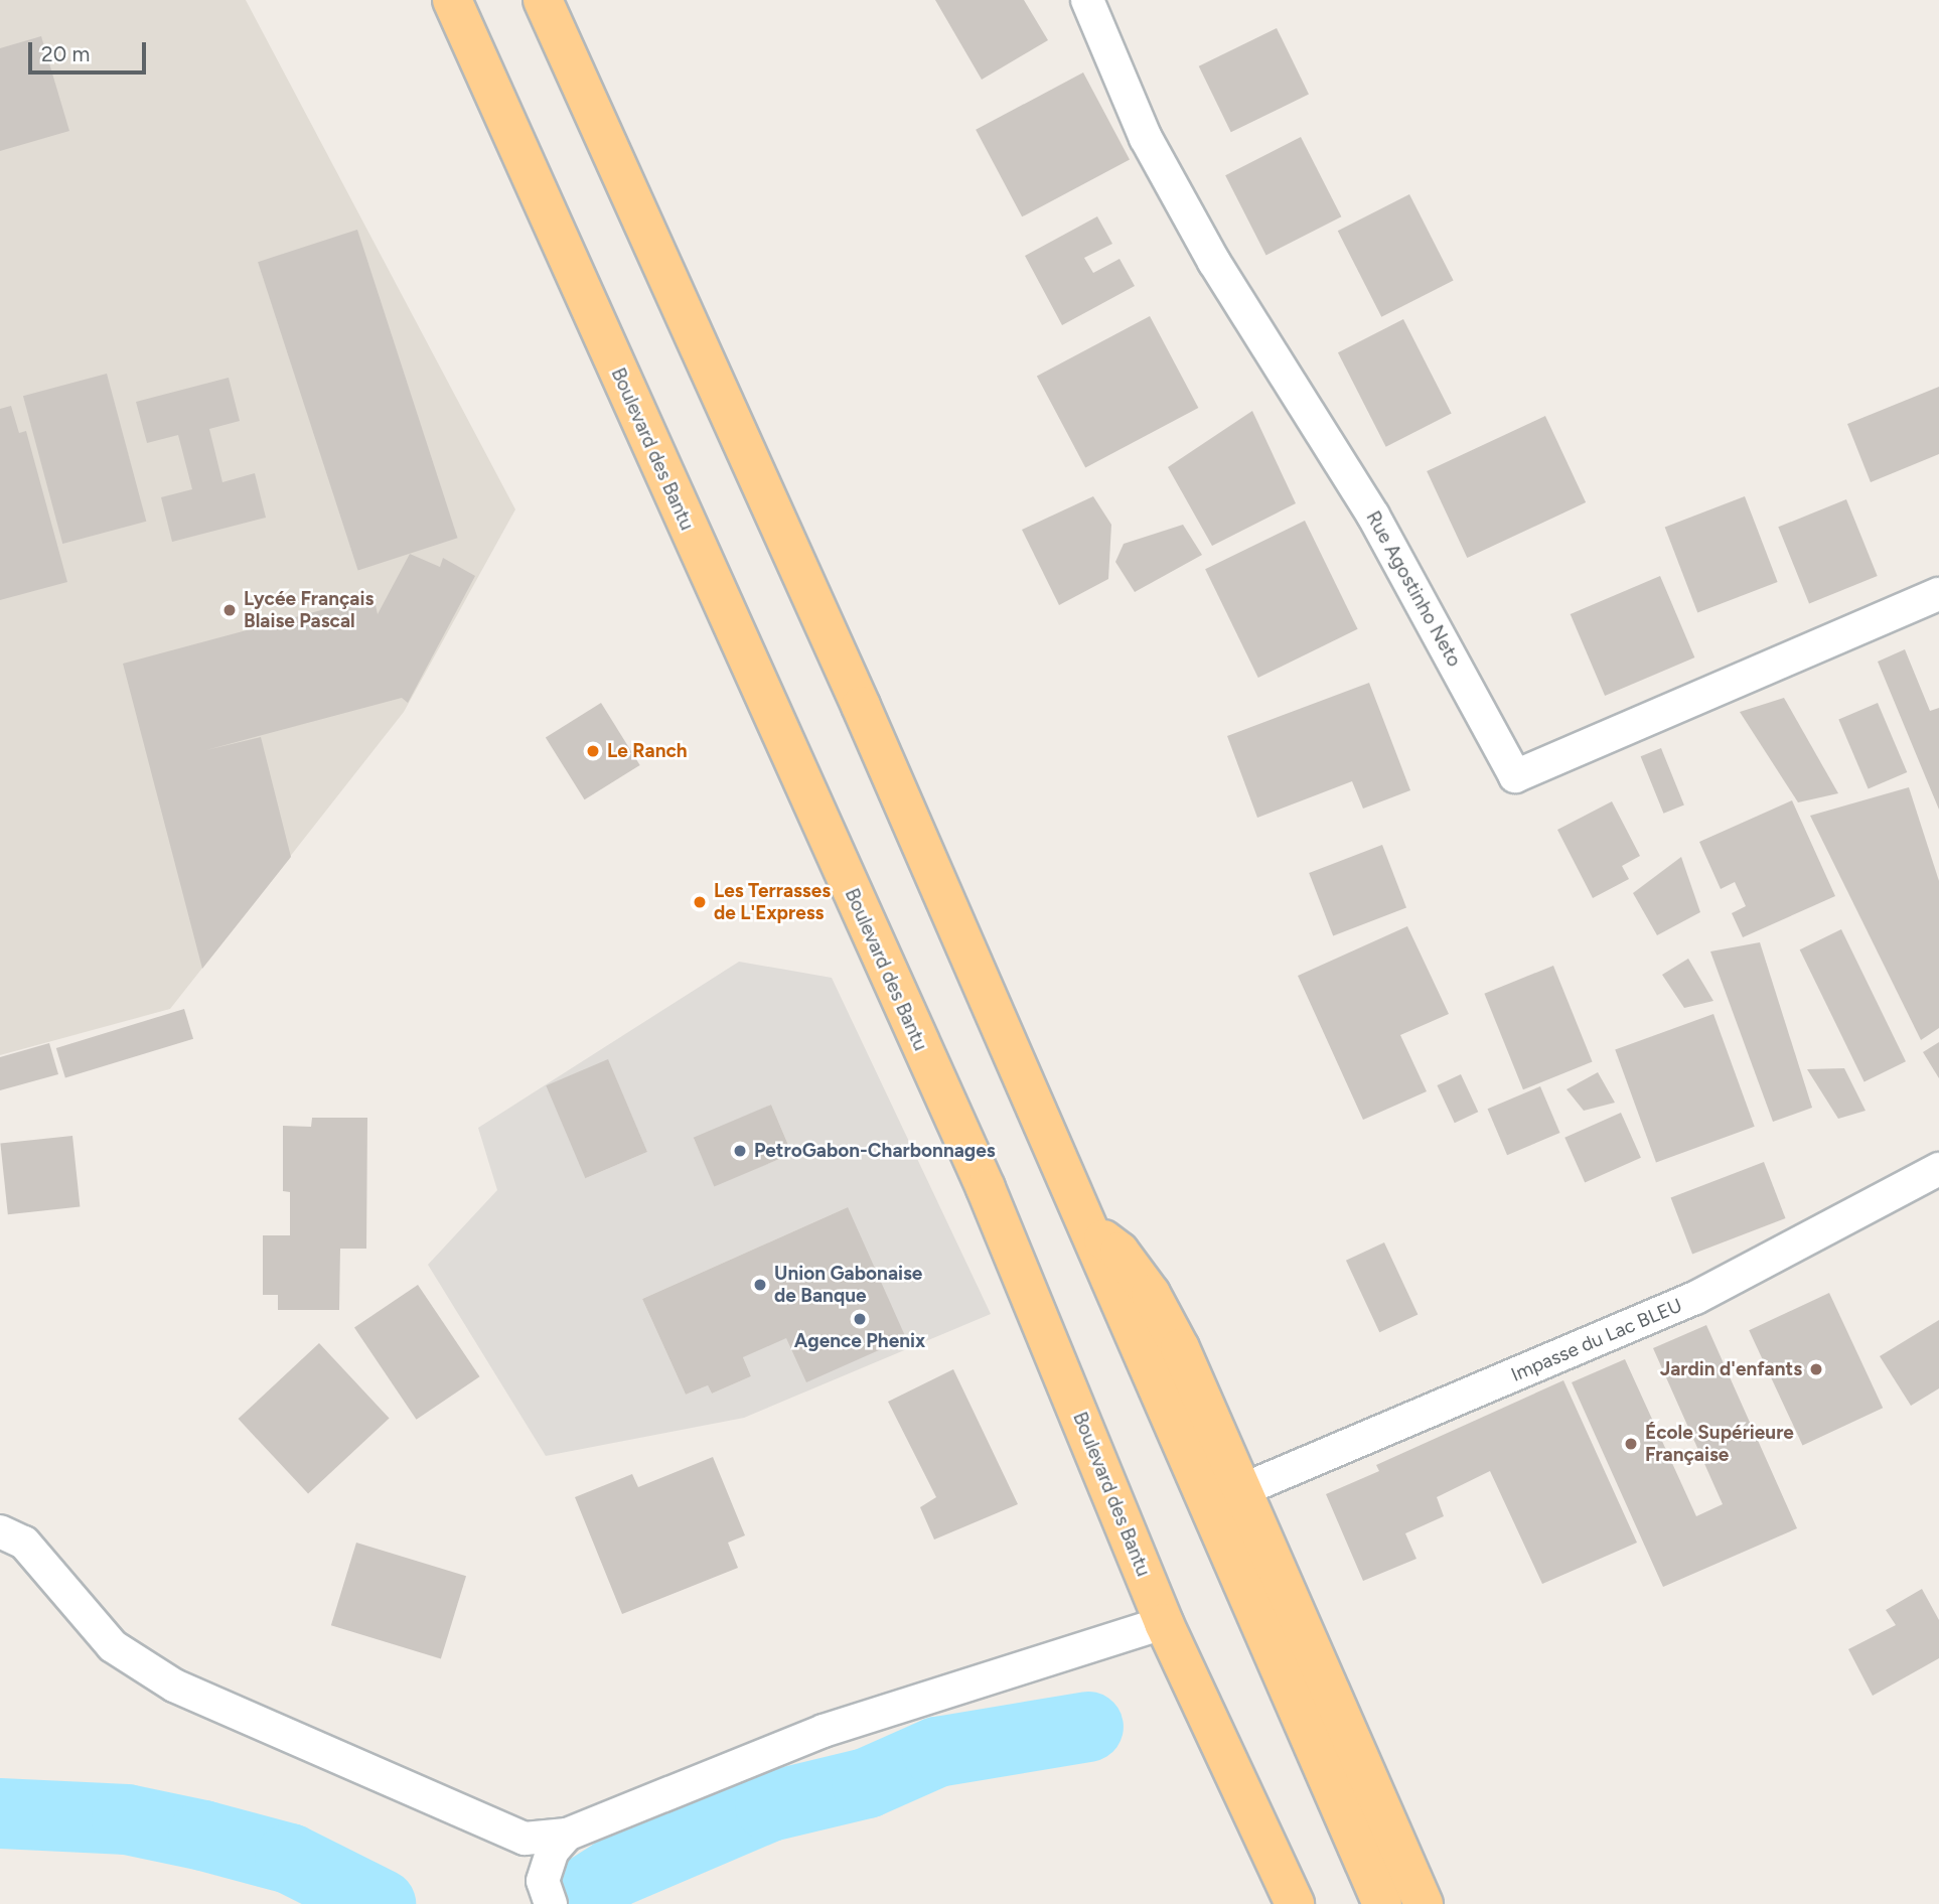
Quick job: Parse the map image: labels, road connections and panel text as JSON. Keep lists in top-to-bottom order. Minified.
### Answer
{"streets":{"highway":["Boulevard des Bantu"],"street":["Rue Agostinho Neto","Impasse du Lac BLEU"]},"places":["Lycée Français Blaise Pascal","Le Ranch","Les Terrasses de L'Express","PetroGabon-Charbonnages","Union Gabonaise de Banque","Agence Phenix","Jardin d'enfants","École Supérieure Française"],"scale_bar":"20 m"}
